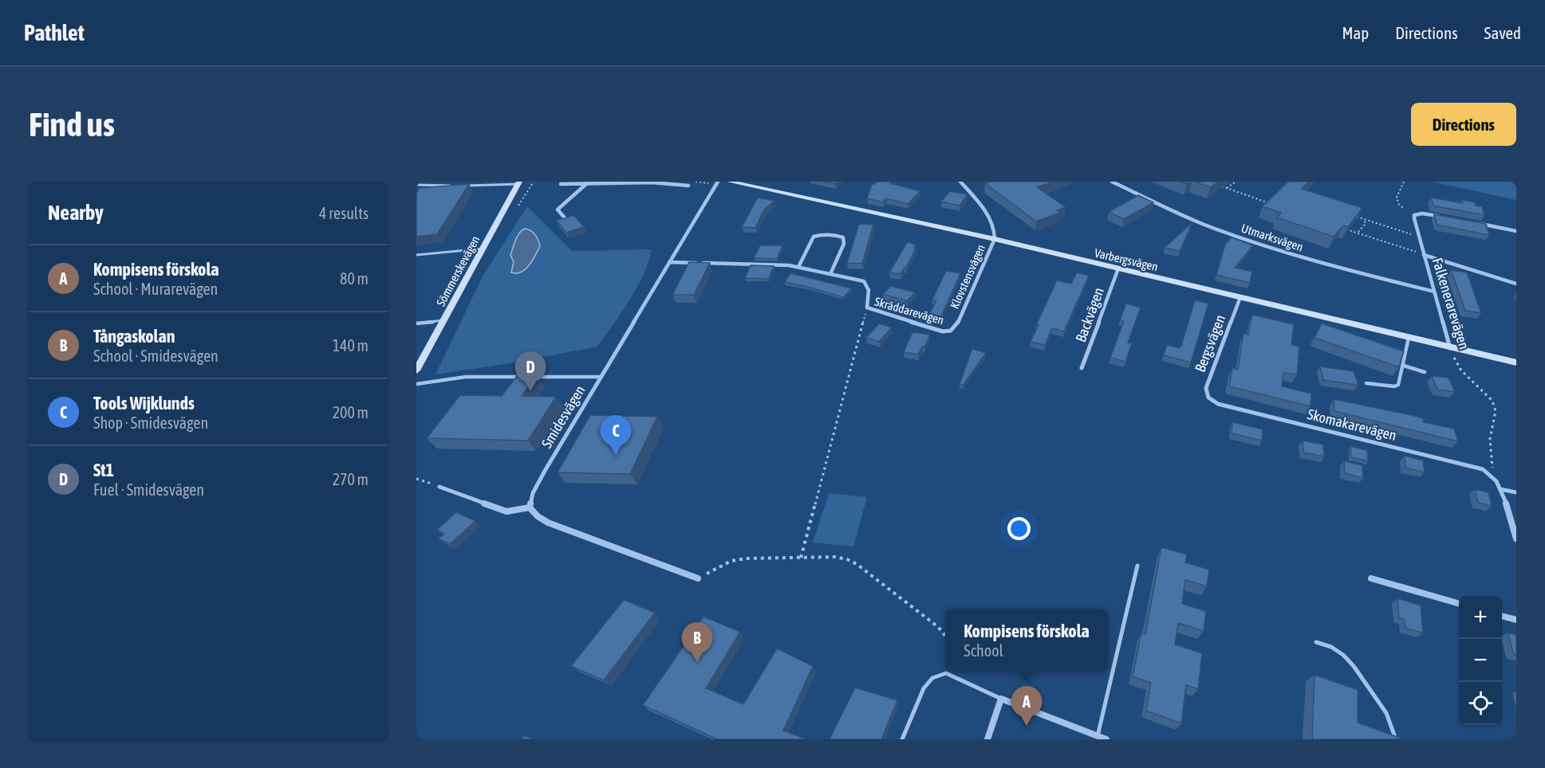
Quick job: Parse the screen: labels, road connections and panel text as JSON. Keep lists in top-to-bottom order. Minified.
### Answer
{"streets":{"main road":["Varbergsvägen","Sömmerskevägen"],"street":["Utmarksvägen","Klovstensvägen","Falkenerarevägen","Skräddarevägen","Backvägen","Bergsvägen","Smidesvägen","Skomakarevägen"]},"crossings":[["Utmarksvägen","Falkenerarevägen"],["Varbergsvägen","Klovstensvägen"],["Varbergsvägen","Falkenerarevägen"],["Varbergsvägen","Backvägen"],["Varbergsvägen","Bergsvägen"],["Klovstensvägen","Skräddarevägen"],["Falkenerarevägen","Skomakarevägen"],["Skräddarevägen","Smidesvägen"],["Bergsvägen","Skomakarevägen"]],"page":{"header":"Pathlet","nav":["Map","Directions","Saved"],"buttons":"Directions","title":"Find us","heading":["Nearby","4 results"],"list":[{"mark":"A","name":"Kompisens förskola","note":"School · Murarevägen","value":"80 m"},{"mark":"B","name":"Tångaskolan","note":"School · Smidesvägen","value":"140 m"},{"mark":"C","name":"Tools Wijklunds","note":"Shop · Smidesvägen","value":"200 m"},{"mark":"D","name":"St1","note":"Fuel · Smidesvägen","value":"270 m"}],"pins":["D","C","B","A"],"map_buttons":["+","−"],"popup":["Kompisens förskola","School"]}}
